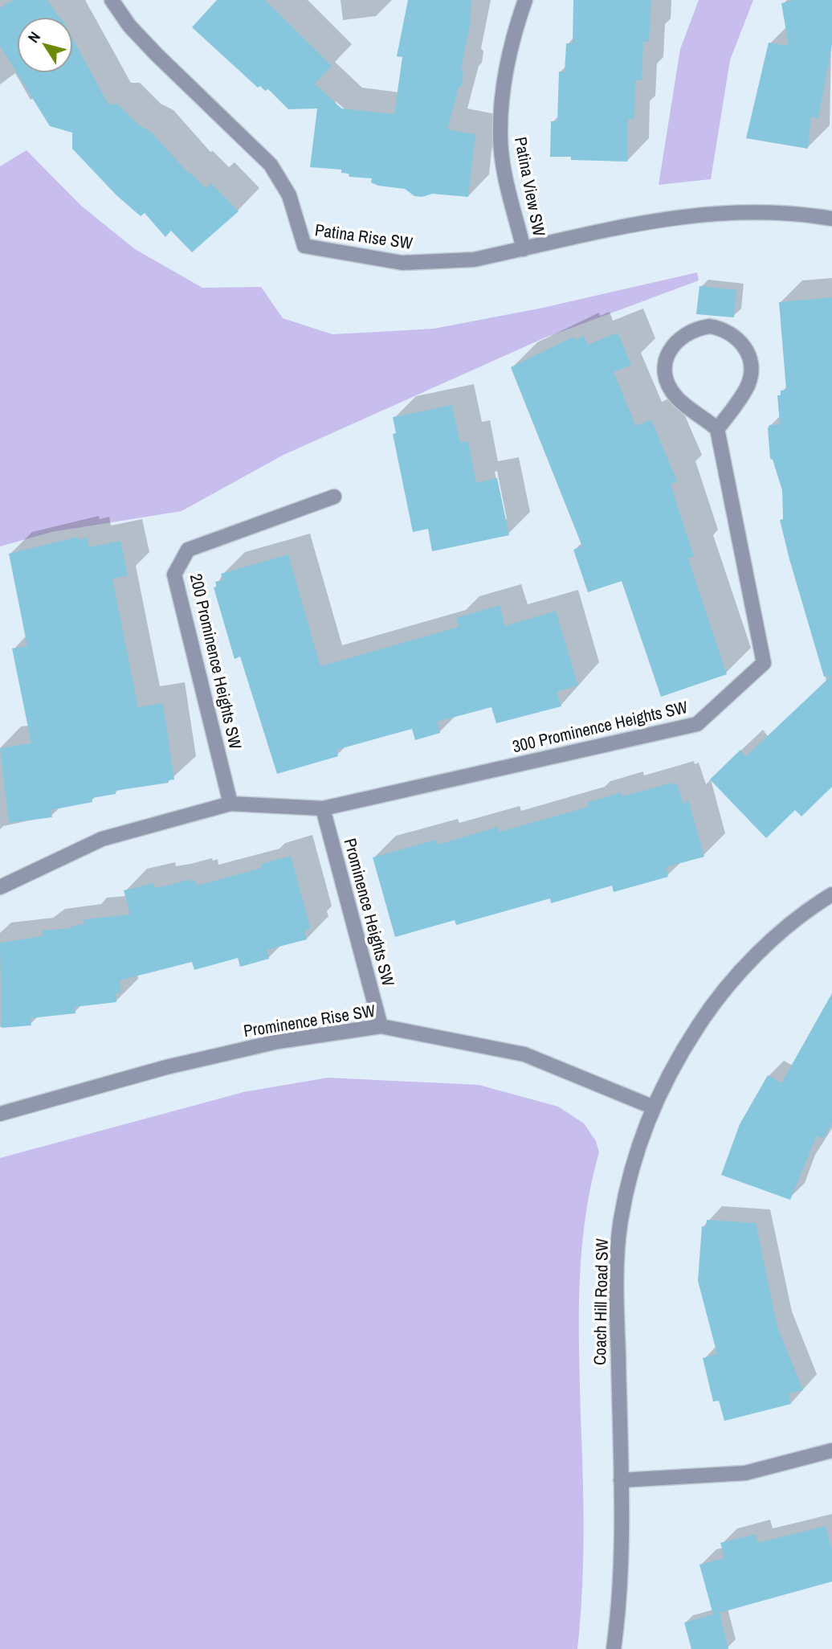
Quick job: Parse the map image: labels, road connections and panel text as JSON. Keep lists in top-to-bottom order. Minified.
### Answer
{"streets":{"street":["Patina View SW","Patina Rise SW","200 Prominence Heights SW","300 Prominence Heights SW","Prominence Heights SW","Prominence Rise SW","Coach Hill Road SW"]},"crossings":[["Patina View SW","Patina Rise SW"],["300 Prominence Heights SW","Prominence Heights SW"],["Prominence Heights SW","Prominence Rise SW"],["Prominence Rise SW","Coach Hill Road SW"]],"north":"top left"}
